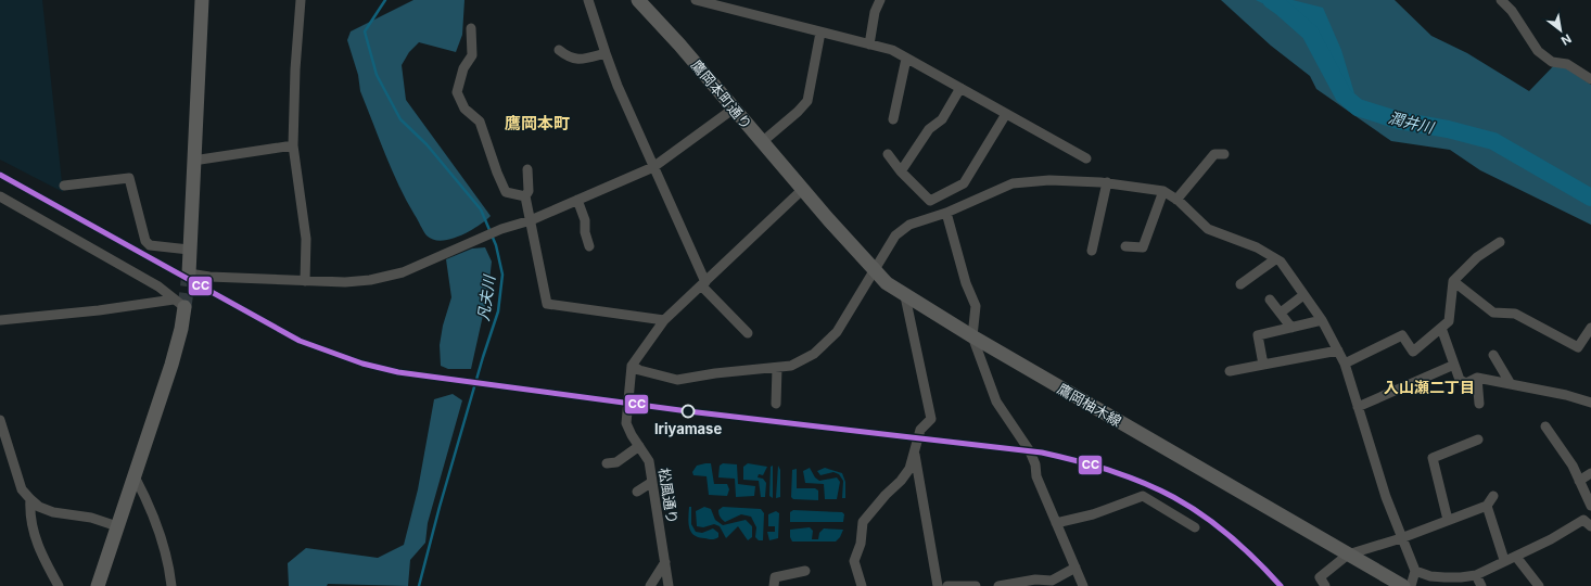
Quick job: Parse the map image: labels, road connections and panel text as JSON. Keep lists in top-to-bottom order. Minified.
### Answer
{"streets":{"main road":["鷹岡本町通り","鷹岡柚木線"],"street":["松風通り"]},"crossings":[["鷹岡本町通り","鷹岡柚木線"]],"districts":["鷹岡本町","入山瀬二丁目"],"water":["潤井川","凡夫川"],"places":["Iriyamase"],"lines":["transit line CC"],"north":"bottom right"}
